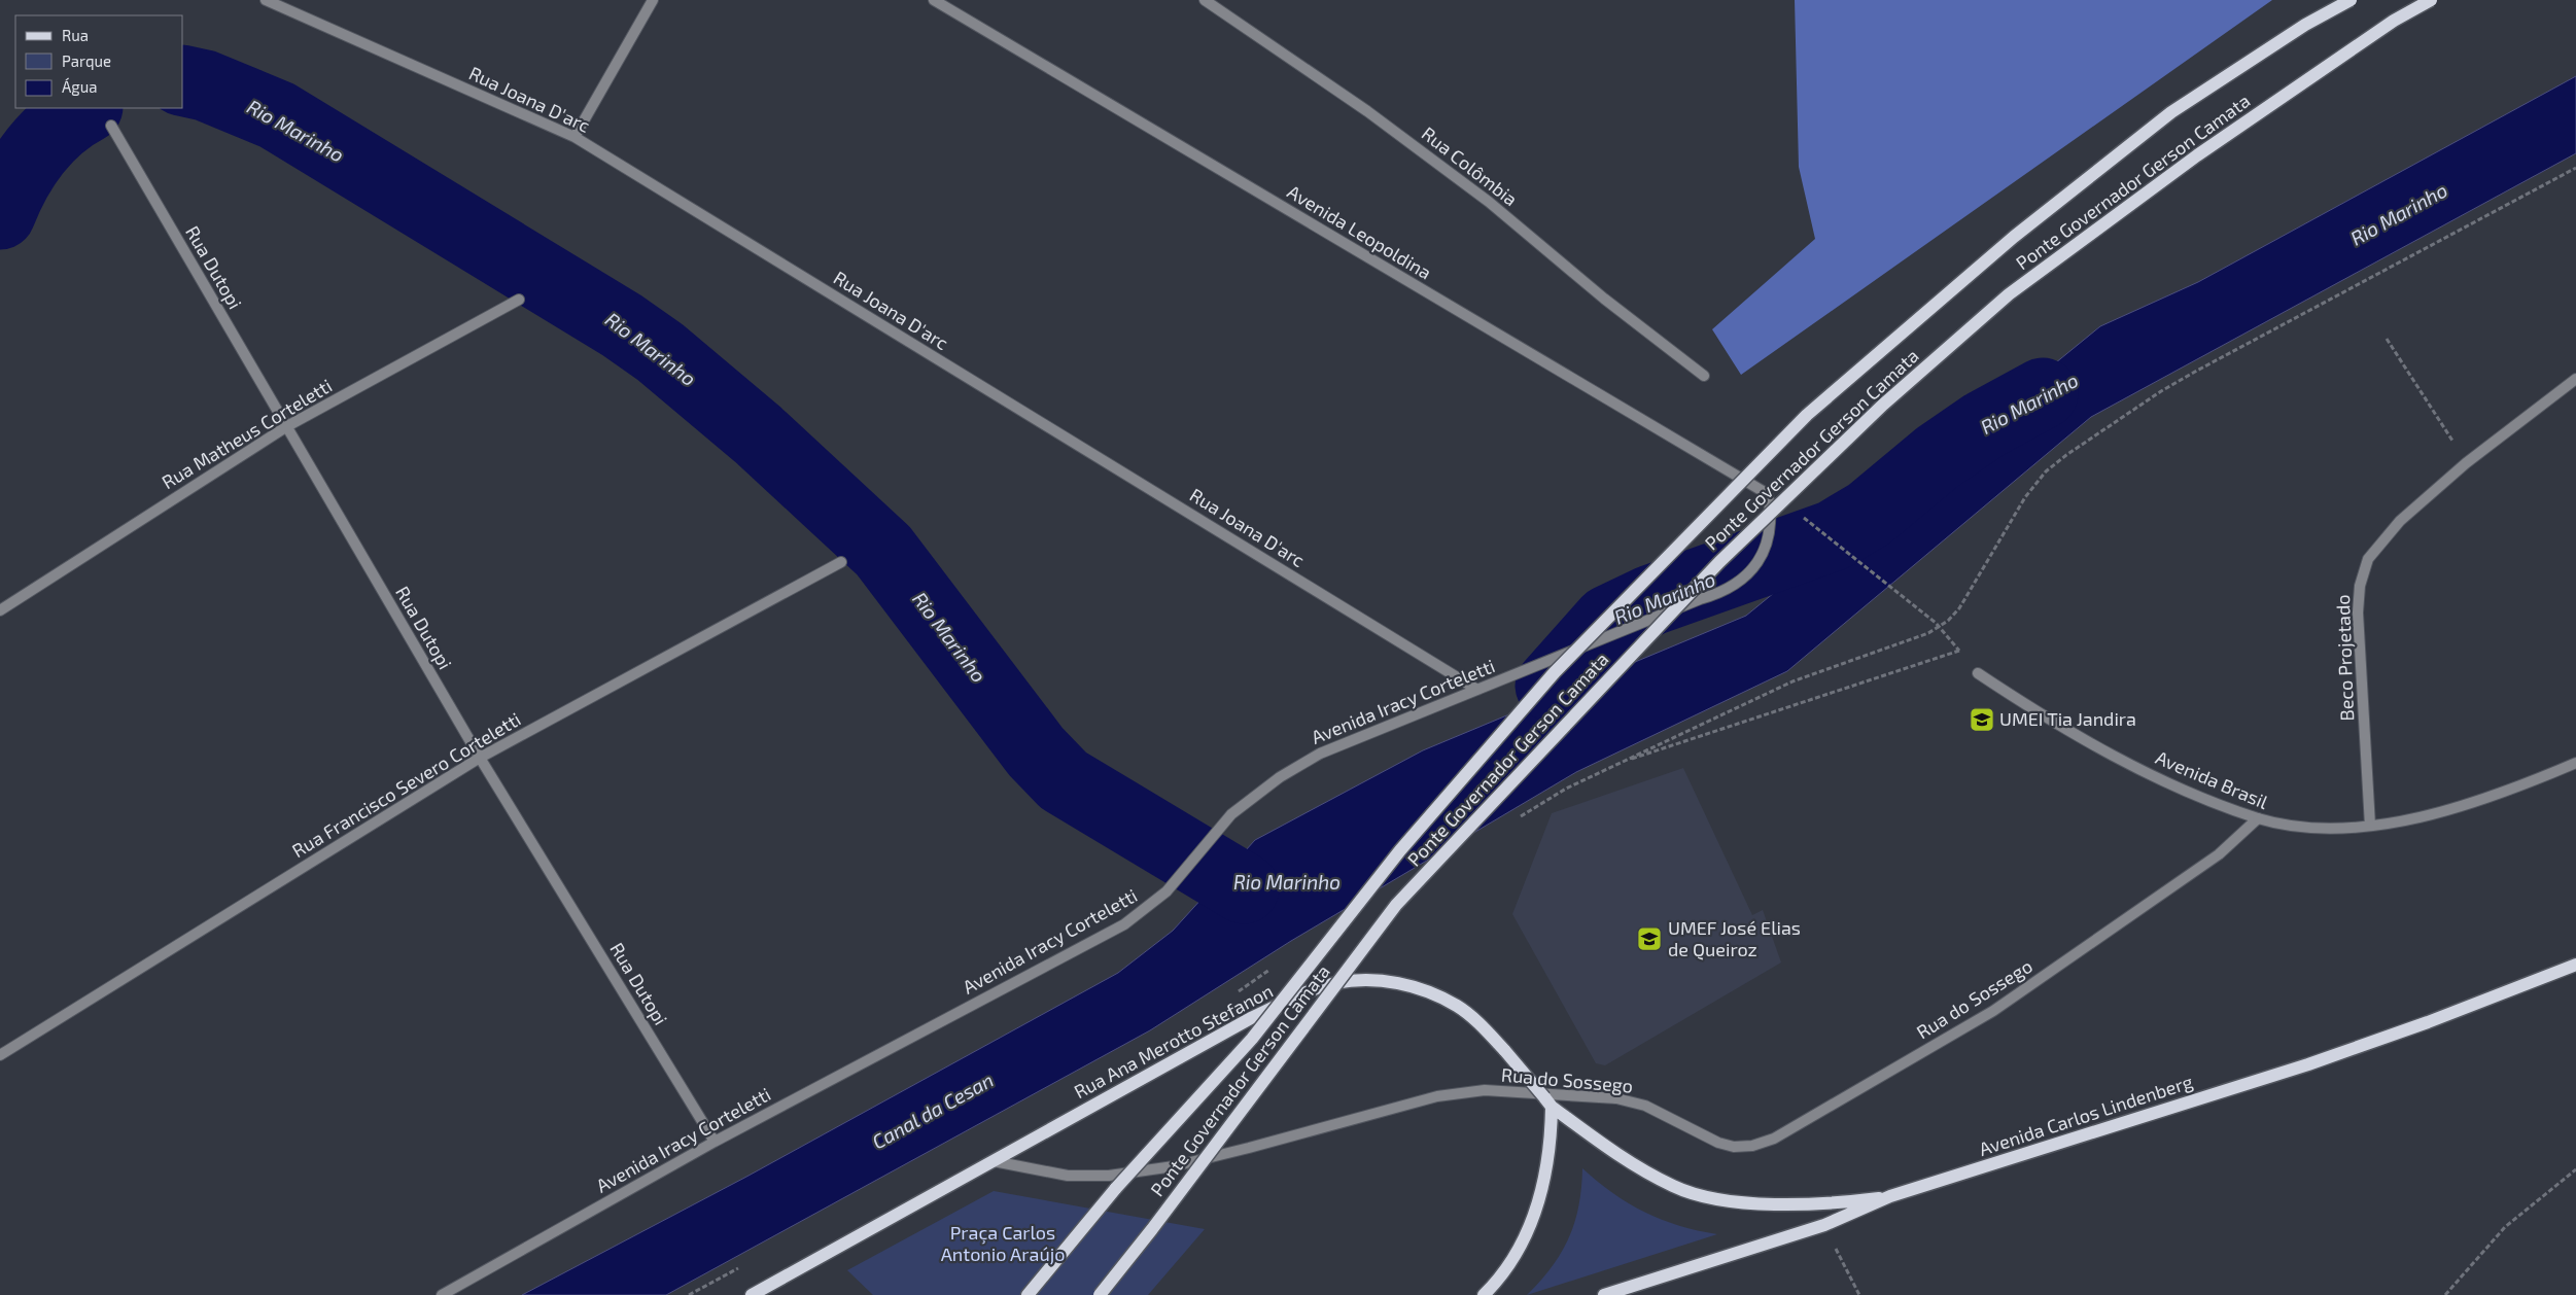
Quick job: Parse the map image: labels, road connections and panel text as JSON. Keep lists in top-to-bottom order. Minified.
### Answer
{"streets":{"main road":["Ponte Governador Gerson Camata","Rua Ana Merotto Stefanon","Avenida Carlos Lindenberg"],"street":["Rua Joana D'arc","Rua Colômbia","Avenida Leopoldina","Rua Dutopi","Rua Matheus Corteletti","Beco Projetado","Avenida Iracy Corteletti","Avenida Brasil","Rua Francisco Severo Corteletti","Rua do Sossego"]},"crossings":[["Rua Joana D'arc","Avenida Iracy Corteletti"],["Avenida Leopoldina","Avenida Iracy Corteletti"],["Rua Dutopi","Rua Matheus Corteletti"],["Rua Dutopi","Avenida Iracy Corteletti"],["Rua Dutopi","Rua Francisco Severo Corteletti"],["Beco Projetado","Avenida Brasil"],["Avenida Brasil","Rua do Sossego"],["Rua do Sossego","Rua Ana Merotto Stefanon"],["Rua Ana Merotto Stefanon","Avenida Carlos Lindenberg"]],"water":["Rio Marinho","Canal da Cesan"],"parks":["Praça Carlos Antonio Araújo"],"places":{"school or university":["UMEI Tia Jandira","UMEF José Elias de Queiroz"]},"legend":["Rua","Parque","Água"]}
